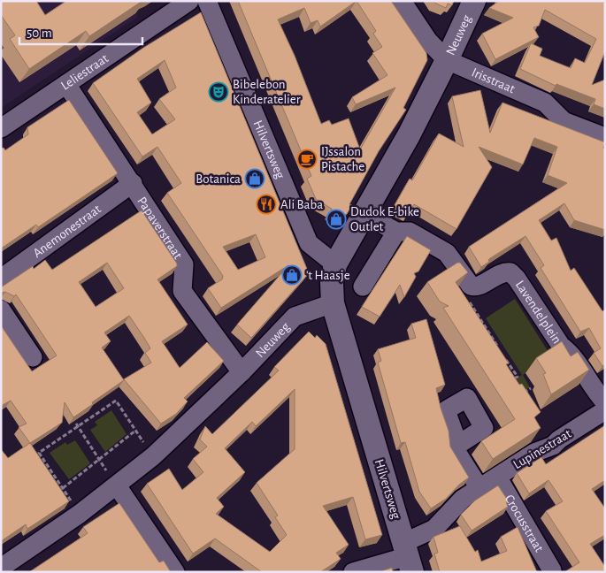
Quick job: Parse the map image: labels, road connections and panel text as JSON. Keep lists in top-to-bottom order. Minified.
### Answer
{"streets":{"street":["Neuweg","Leliestraat","Irisstraat","Hilvertsweg","Papaverstraat","Anemonestraat","Lavendelplein","Lupinestraat","Crocusstraat"]},"crossings":[["Neuweg","Irisstraat"],["Neuweg","Hilvertsweg"],["Neuweg","Papaverstraat"],["Leliestraat","Papaverstraat"],["Hilvertsweg","Lupinestraat"],["Papaverstraat","Anemonestraat"],["Lavendelplein","Lupinestraat"],["Lupinestraat","Crocusstraat"]],"places":{"theatre":["Bibelebon Kinderatelier"],"cafe":["IJssalon Pistache"],"shop":["Botanica","Dudok E-bike Outlet","'t Haasje"],"restaurant":["Ali Baba"]},"scale_bar":"50 m"}
